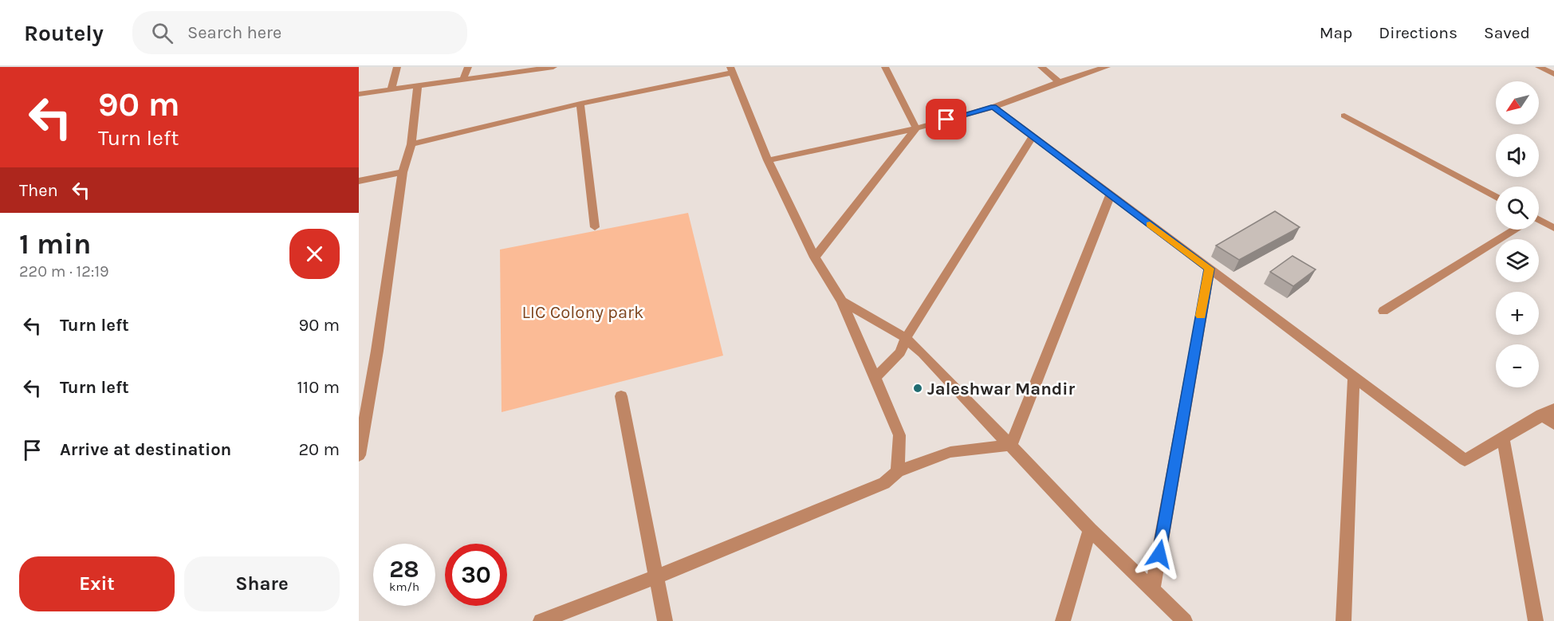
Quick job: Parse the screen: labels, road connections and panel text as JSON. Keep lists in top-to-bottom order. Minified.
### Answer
{"parks":["LIC Colony park"],"places":["Jaleshwar Mandir"],"north":"bottom left","page":{"header":"Routely","search":"Search here","nav":["Map","Directions","Saved"],"turn":["90 m","Turn left"],"map_buttons":["+","−"],"then":"Then","heading":["1 min","220 m · 12:19"],"list":[{"name":"Turn left","value":"90 m"},{"name":"Turn left","value":"110 m"},{"name":"Arrive at destination","value":"20 m"}],"speed":"28 km/h","limit":"30","buttons":["Exit","Share"]}}
